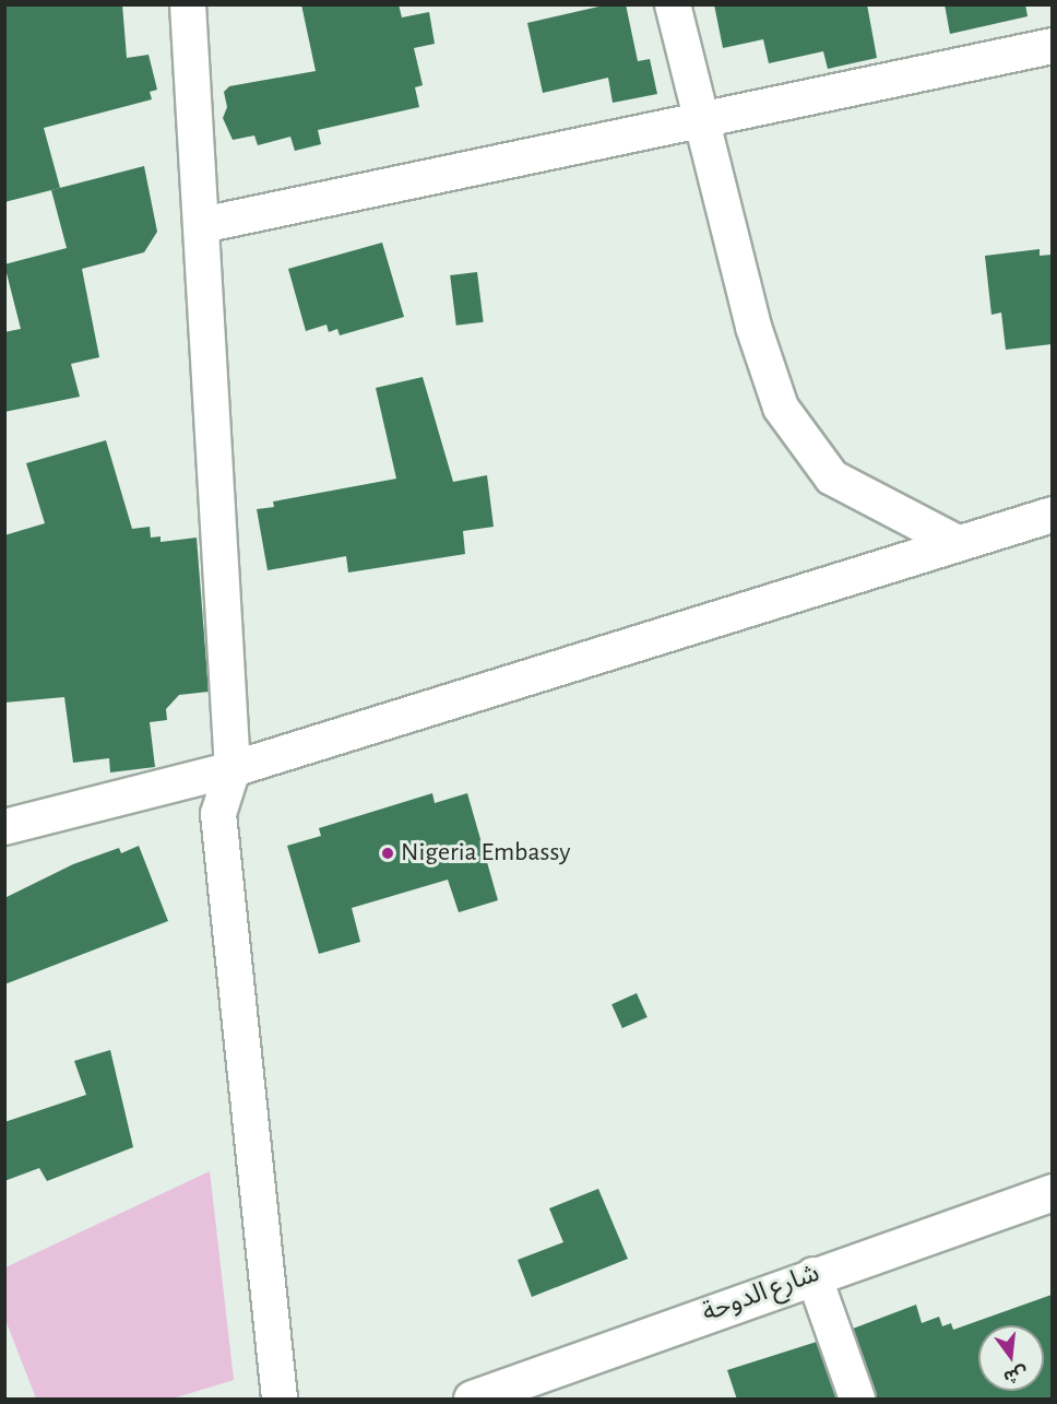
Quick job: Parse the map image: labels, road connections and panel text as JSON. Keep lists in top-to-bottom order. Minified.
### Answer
{"streets":{"street":["شارع الدوحة"]},"places":["Nigeria Embassy"],"north":"bottom"}
